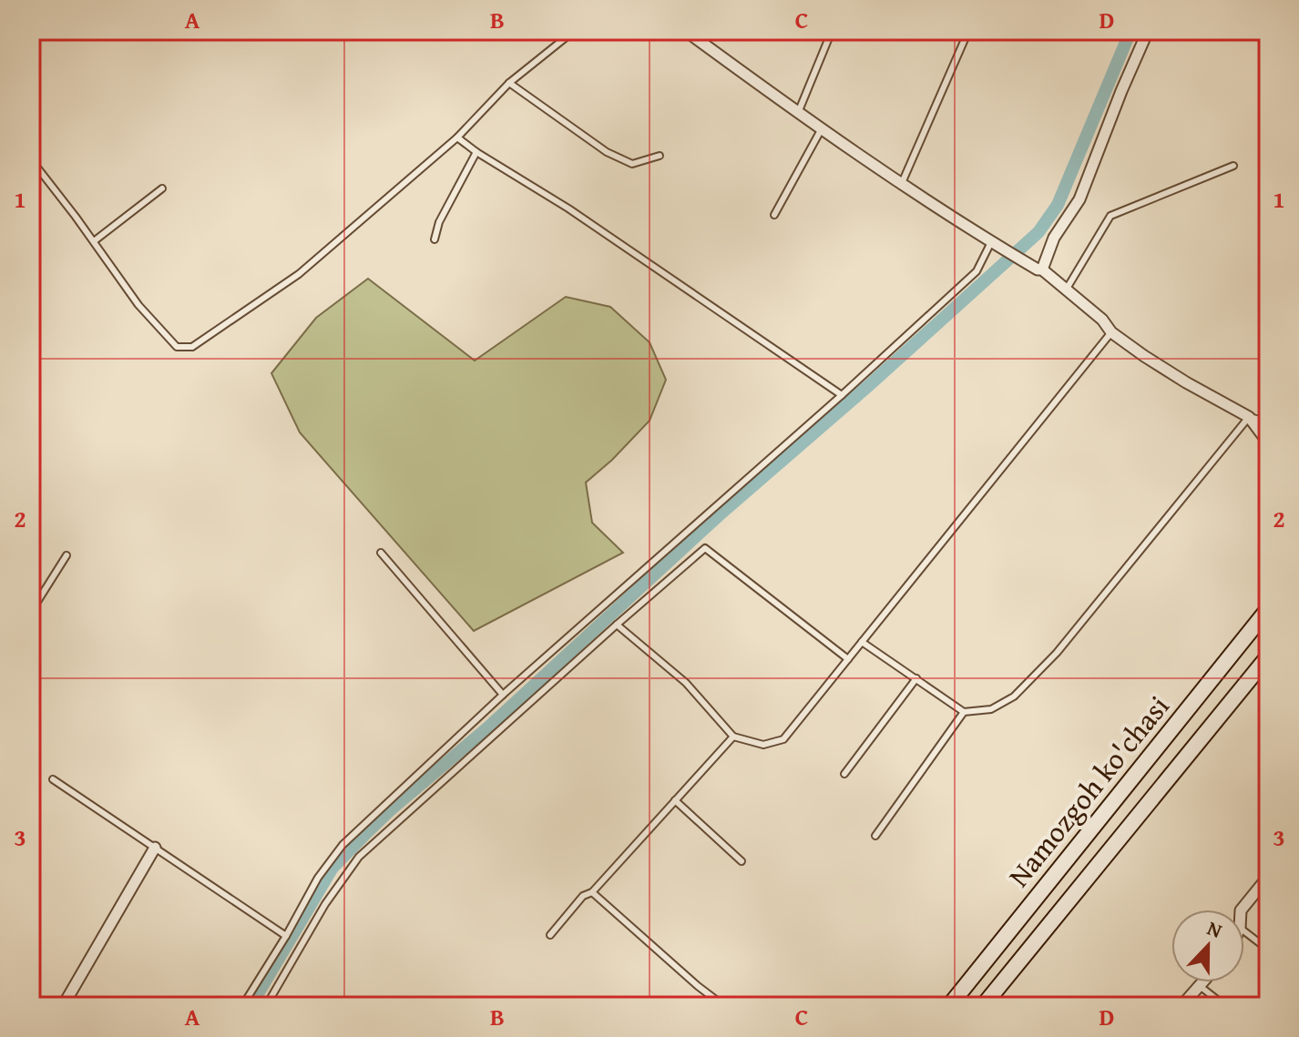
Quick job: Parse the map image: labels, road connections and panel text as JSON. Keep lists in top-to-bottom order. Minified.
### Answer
{"streets":{"main road":["Namozgoh ko'chasi"]},"north":"top","grid":{"columns":["A","B","C","D"],"rows":["1","2","3"]}}
